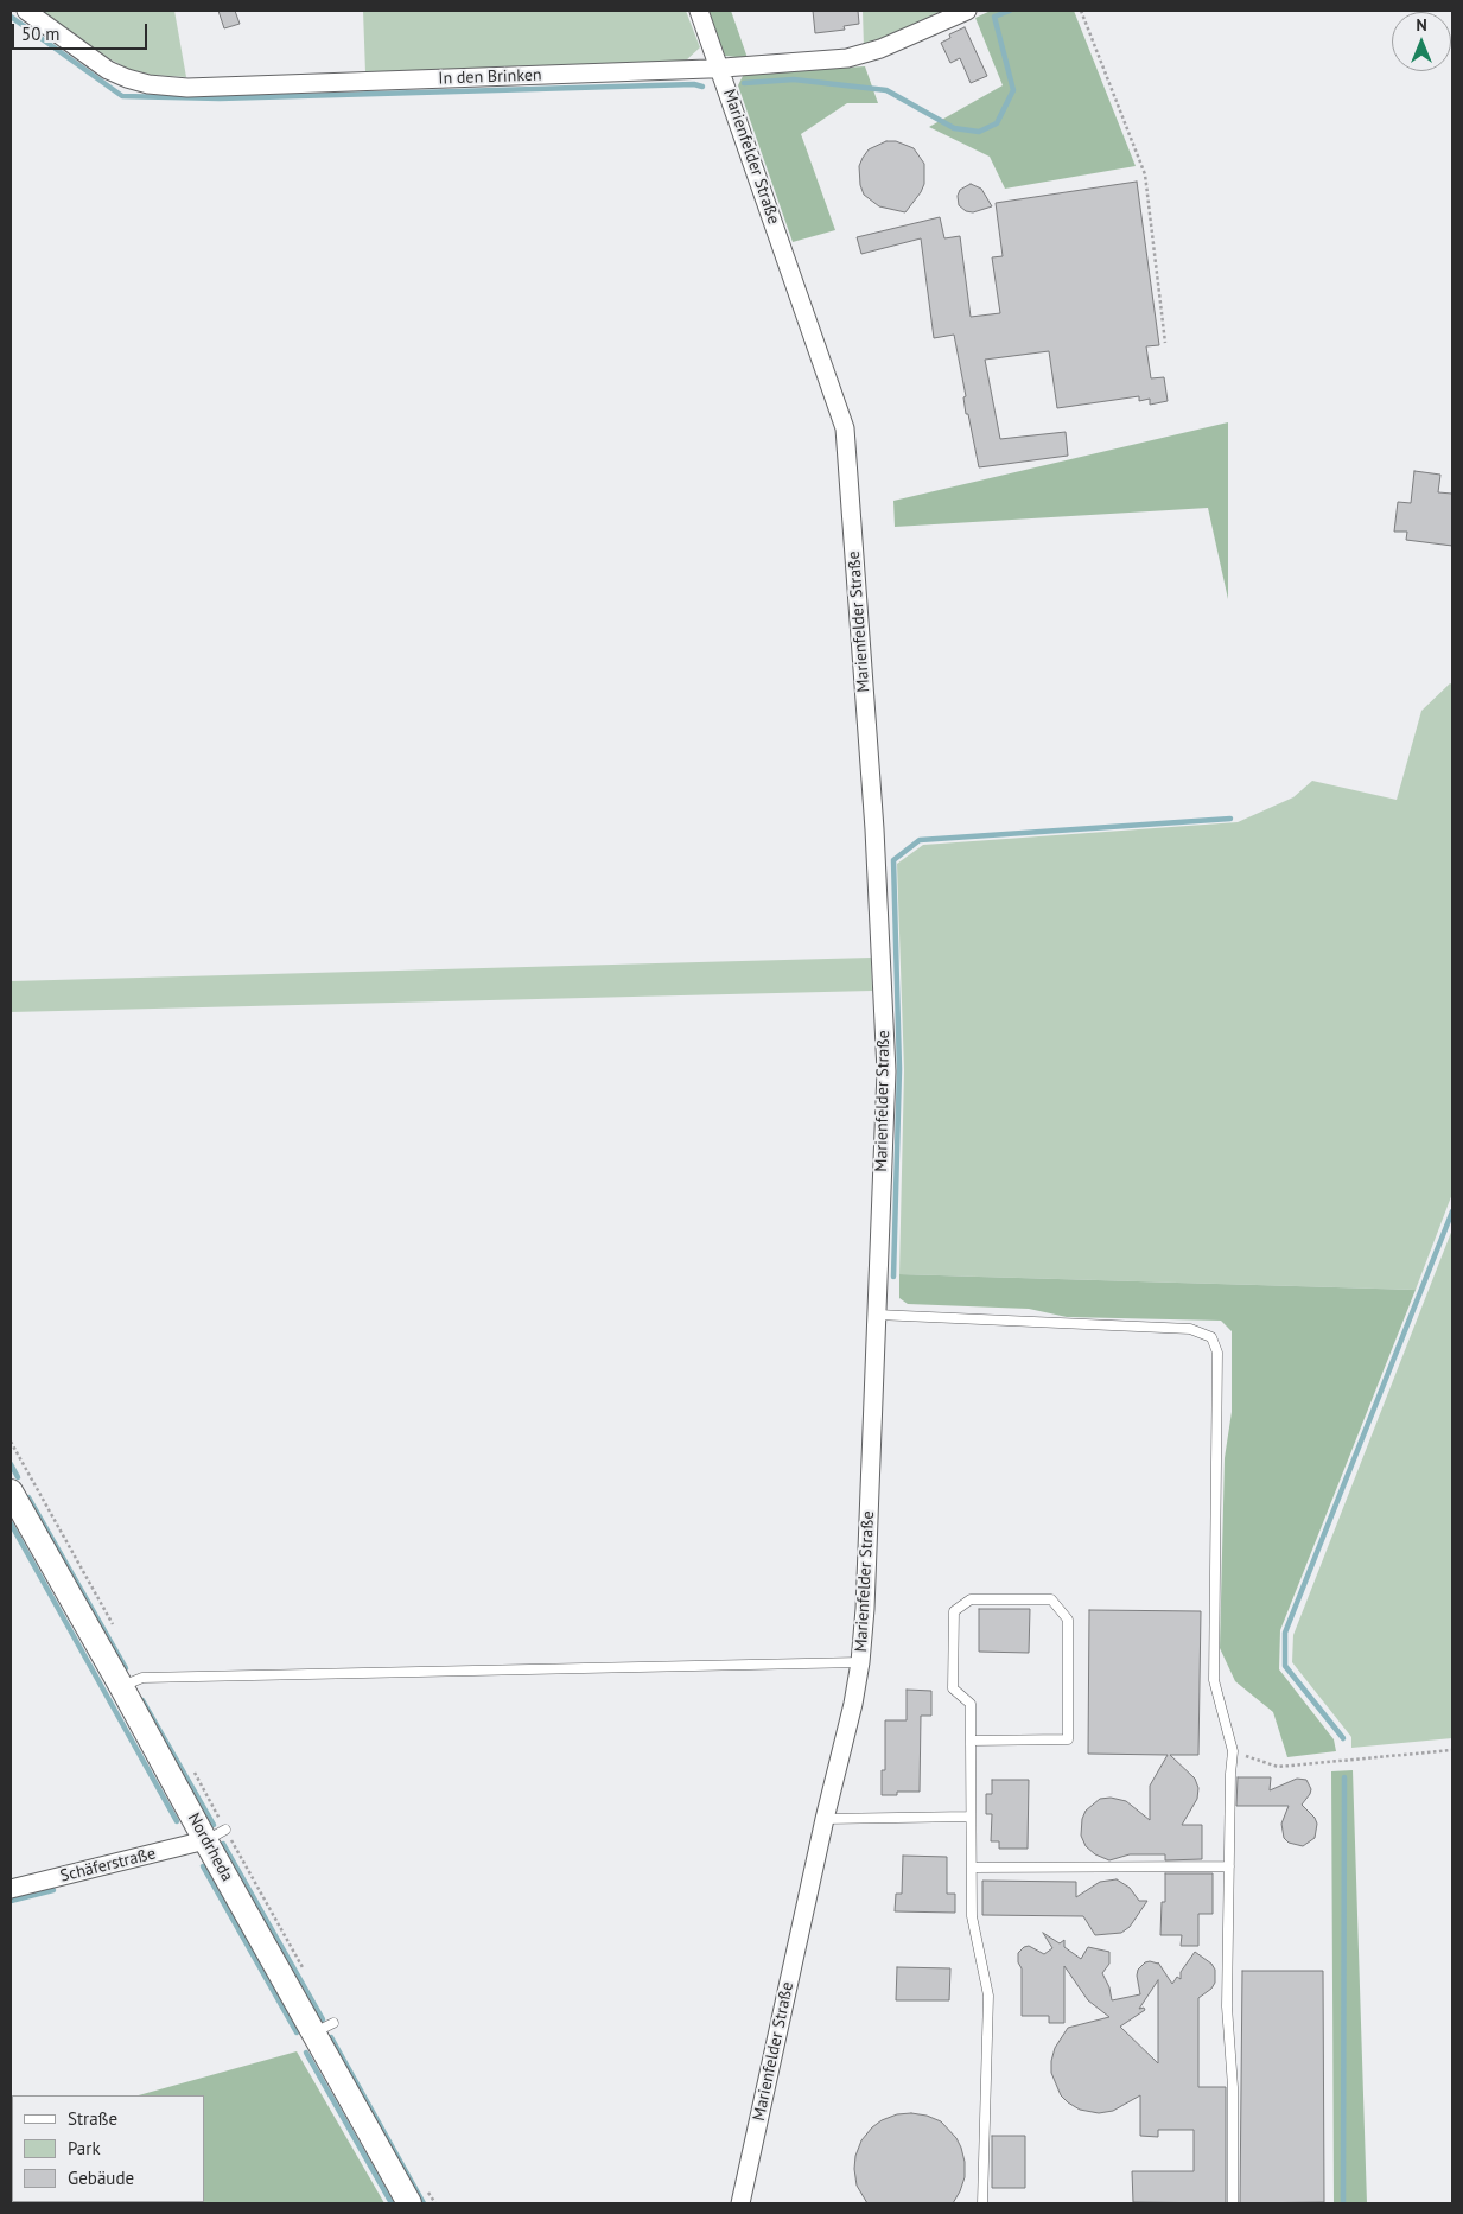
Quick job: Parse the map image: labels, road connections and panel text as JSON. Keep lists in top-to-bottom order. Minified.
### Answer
{"streets":{"main road":["Nordrheda"],"street":["In den Brinken","Marienfelder Straße","Schäferstraße"]},"crossings":[["In den Brinken","Marienfelder Straße"],["Nordrheda","Schäferstraße"]],"legend":["Straße","Park","Gebäude"],"scale_bar":"50 m","north":"top"}
